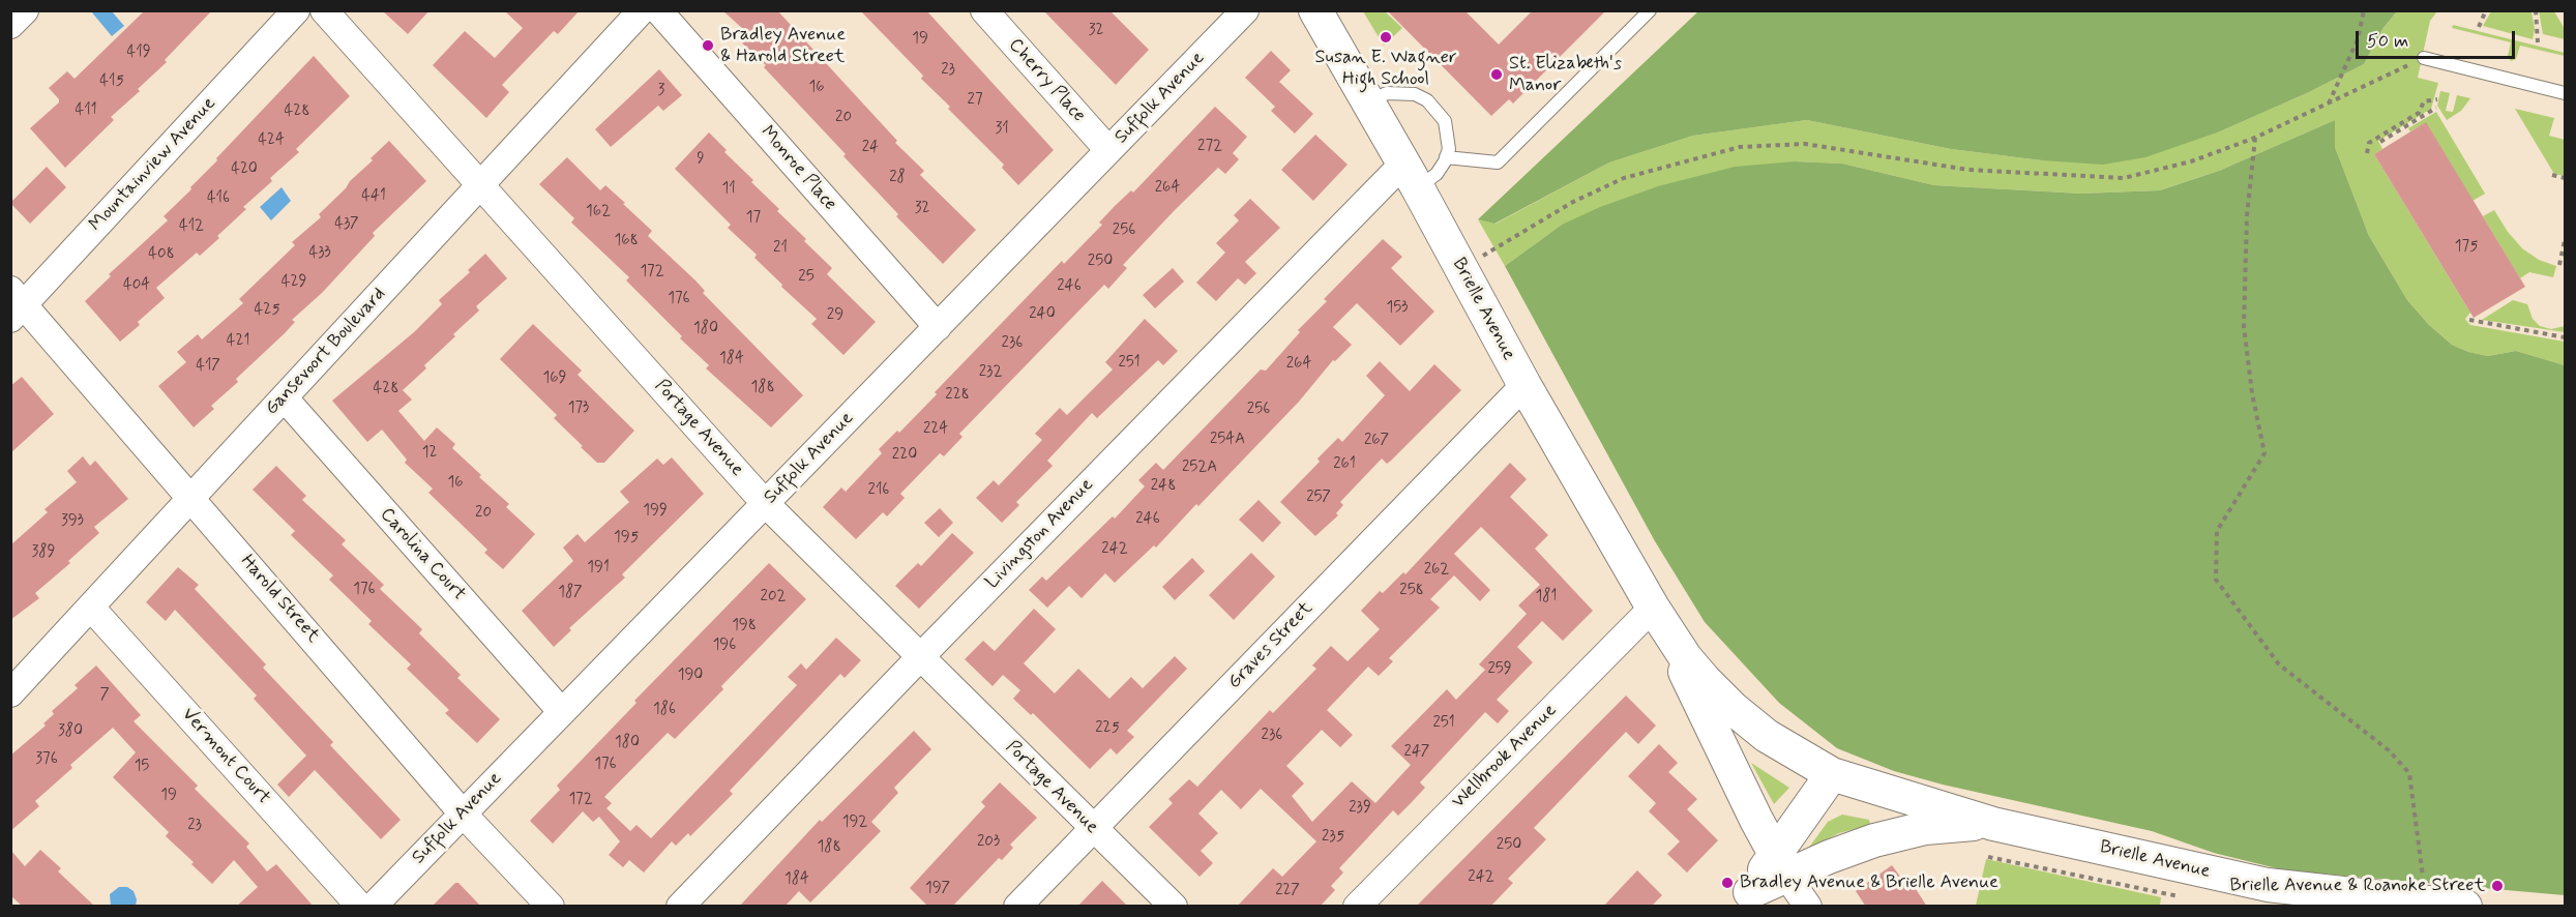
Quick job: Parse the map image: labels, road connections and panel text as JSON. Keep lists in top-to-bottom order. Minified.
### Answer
{"streets":{"street":["Cherry Place","Suffolk Avenue","Mountainview Avenue","Monroe Place","Brielle Avenue","Gansevoort Boulevard","Portage Avenue","Livingston Avenue","Carolina Court","Harold Street","Graves Street","Vermont Court","Wellbrook Avenue"]},"crossings":[["Cherry Place","Suffolk Avenue"],["Suffolk Avenue","Monroe Place"],["Suffolk Avenue","Portage Avenue"],["Suffolk Avenue","Carolina Court"],["Suffolk Avenue","Harold Street"],["Mountainview Avenue","Harold Street"],["Brielle Avenue","Livingston Avenue"],["Brielle Avenue","Graves Street"],["Brielle Avenue","Wellbrook Avenue"],["Gansevoort Boulevard","Portage Avenue"],["Gansevoort Boulevard","Carolina Court"],["Gansevoort Boulevard","Harold Street"],["Gansevoort Boulevard","Vermont Court"],["Portage Avenue","Livingston Avenue"],["Portage Avenue","Graves Street"]],"places":["Susan E. Wagner High School","Bradley Avenue & Harold Street","St. Elizabeth's Manor","Bradley Avenue & Brielle Avenue","Brielle Avenue & Roanoke Street"],"house_numbers":["32","19","419","23","415","16","3","27","411","428","20","31","424","272","24","9","420","28","264","11","441","416","32","162","17","437","412","256","168","175","21","433","408","250","172","25","429","404","246","176","153","425","240","29","180","421","236","184","251","264","417","232","169","188","428","228","173","256","224","254A","267","12","220","261","252A","16","248","216","257","199","20","246","393","195","242","389","191","262","176","258","187","202","181","198","196","259","190","7","186","251","225","380","236","180","247","376","176","15","19","172","239","192","23","235","203","250","188","242","184","197","227"],"scale_bar":"50 m"}
